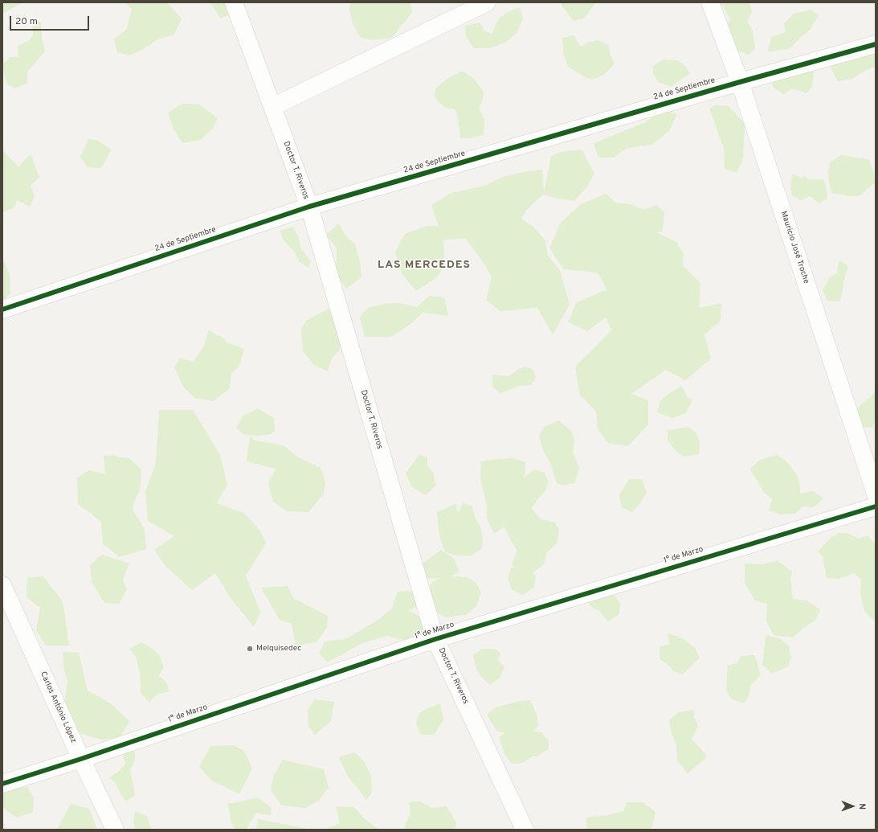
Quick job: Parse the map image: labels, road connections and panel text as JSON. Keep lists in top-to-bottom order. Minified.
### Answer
{"streets":{"street":["24 de Septiembre","Doctor T. Riveros","Mauricio José Troche","1° de Marzo","Carlos António López"]},"crossings":[["24 de Septiembre","Doctor T. Riveros"],["24 de Septiembre","Mauricio José Troche"],["Doctor T. Riveros","1° de Marzo"],["1° de Marzo","Carlos António López"]],"districts":["LAS MERCEDES"],"places":["Melquisedec"],"scale_bar":"20 m","north":"right"}
